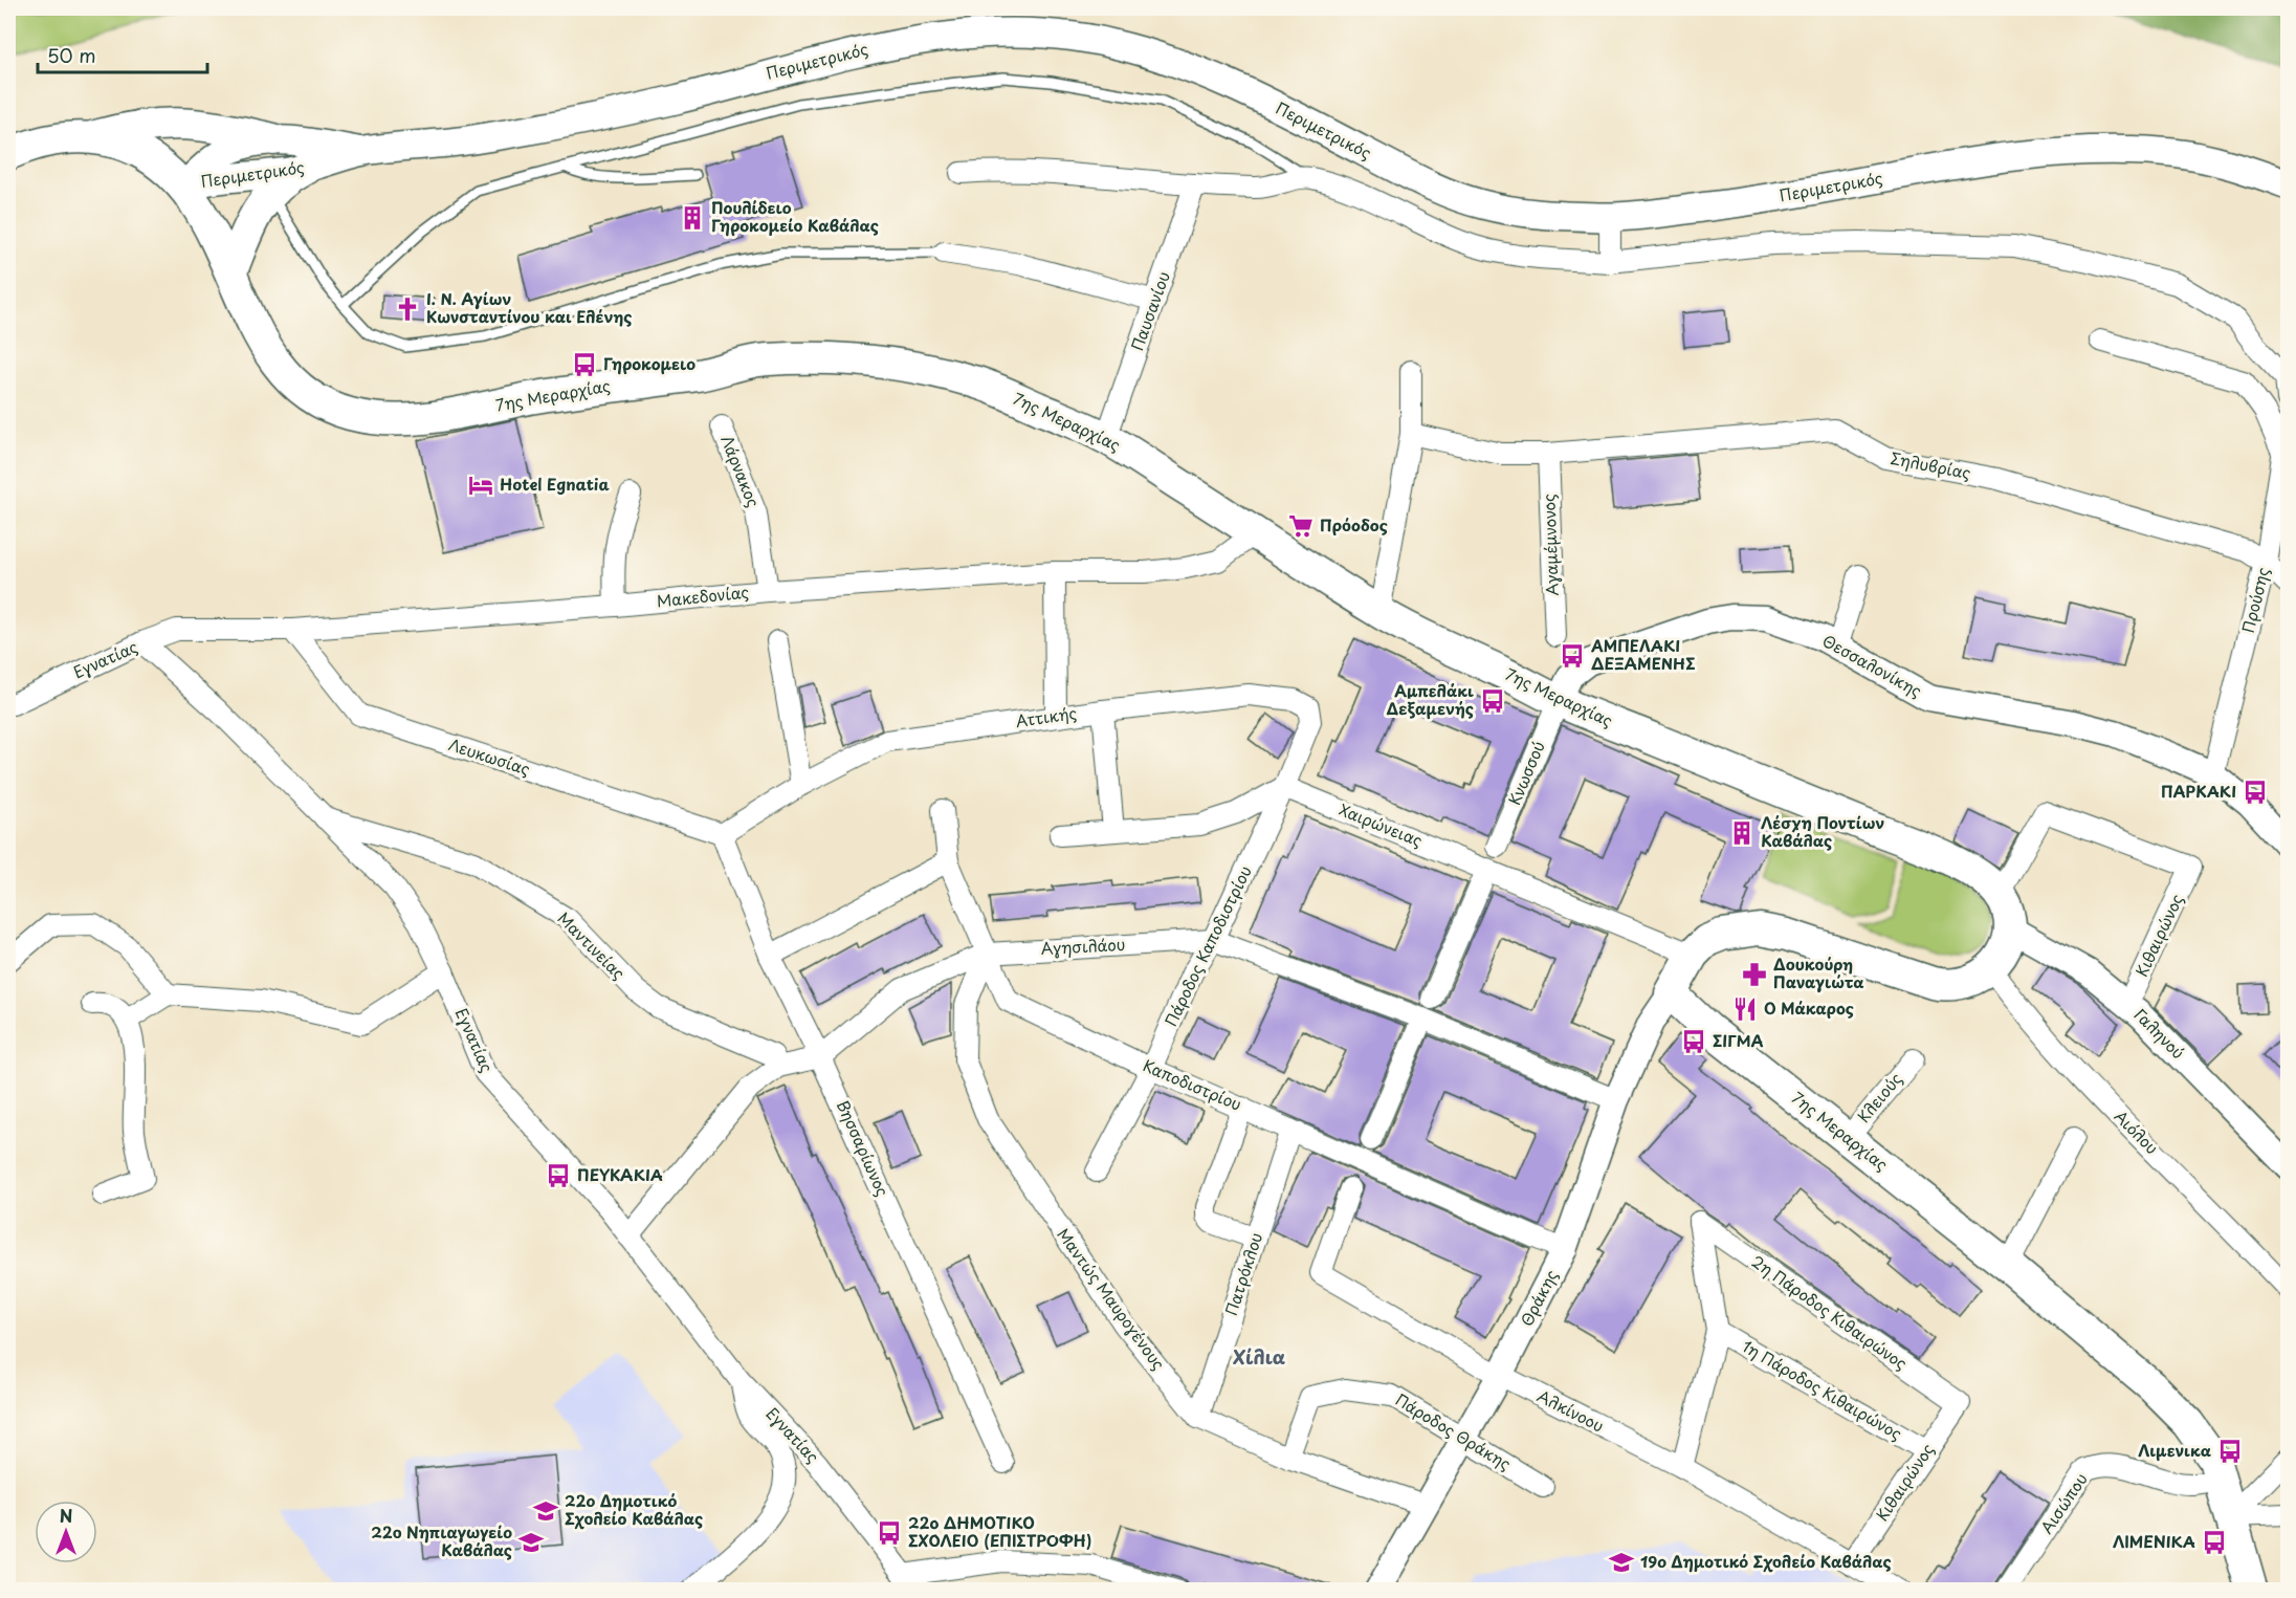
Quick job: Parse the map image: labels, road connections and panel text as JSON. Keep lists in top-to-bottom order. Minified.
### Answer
{"streets":{"main road":["Περιμετρικός","7ης Μεραρχίας"],"street":["Παυσανίου","Σηλυβρίας","Λάρνακος","Αγαμέμνονος","Μακεδονίας","Προύσης","Εγνατίας","Θεσσαλονίκης","Αττικής","Λευκωσίας","Κνωσσού","Χαιρώνειας","Κιθαιρώνος","Μαντινείας","Πάροδος Καποδιστρίου","Αγησιλάου","Γαληνού","Καποδιστρίου","Κλειούς","Αιόλου","Βησσαρίωνος","Πατρόκλου","Θράκης","Μαντώς Μαυρογένους","2η Πάροδος Κιθαιρώνος","1η Πάροδος Κιθαιρώνος","Αλκίνοου","Πάροδος Θράκης","Αισώπου"]},"crossings":[["Περιμετρικός","7ης Μεραρχίας"],["Παυσανίου","7ης Μεραρχίας"],["7ης Μεραρχίας","Μακεδονίας"],["7ης Μεραρχίας","Θεσσαλονίκης"],["7ης Μεραρχίας","Κνωσσού"],["7ης Μεραρχίας","Κιθαιρώνος"],["7ης Μεραρχίας","Κλειούς"],["7ης Μεραρχίας","Θράκης"],["7ης Μεραρχίας","Αισώπου"],["Σηλυβρίας","Αγαμέμνονος"],["Σηλυβρίας","Προύσης"],["Λάρνακος","Μακεδονίας"],["Μακεδονίας","Εγνατίας"],["Μακεδονίας","Λευκωσίας"],["Προύσης","Θεσσαλονίκης"],["Εγνατίας","Μαντινείας"],["Εγνατίας","Αγησιλάου"],["Θεσσαλονίκης","Κνωσσού"],["Αττικής","Λευκωσίας"],["Αττικής","Χαιρώνειας"],["Αττικής","Πάροδος Καποδιστρίου"],["Αττικής","Βησσαρίωνος"],["Λευκωσίας","Βησσαρίωνος"],["Χαιρώνειας","Πάροδος Καποδιστρίου"],["Κιθαιρώνος","Γαληνού"],["Κιθαιρώνος","2η Πάροδος Κιθαιρώνος"],["Κιθαιρώνος","1η Πάροδος Κιθαιρώνος"],["Κιθαιρώνος","Αλκίνοου"],["Μαντινείας","Αγησιλάου"],["Πάροδος Καποδιστρίου","Αγησιλάου"],["Πάροδος Καποδιστρίου","Καποδιστρίου"],["Αγησιλάου","Καποδιστρίου"],["Αγησιλάου","Βησσαρίωνος"],["Αγησιλάου","Θράκης"],["Αγησιλάου","Μαντώς Μαυρογένους"],["Καποδιστρίου","Πατρόκλου"],["Καποδιστρίου","Θράκης"],["Καποδιστρίου","Μαντώς Μαυρογένους"],["Πατρόκλου","Μαντώς Μαυρογένους"],["Θράκης","Μαντώς Μαυρογένους"],["Θράκης","Αλκίνοου"],["Θράκης","Πάροδος Θράκης"],["Μαντώς Μαυρογένους","Πάροδος Θράκης"],["2η Πάροδος Κιθαιρώνος","1η Πάροδος Κιθαιρώνος"]],"districts":["Χίλια"],"places":{"building":["Πουλίδειο Γηροκομείο Καβάλας","Λέσχη Ποντίων Καβάλας"],"church":["Ι. Ν. Αγίων Κωνσταντίνου και Ελένης"],"bus stop":["Γηροκομειο","ΑΜΠΕΛΑΚΙ ΔΕΞΑΜΕΝΗΣ","Αμπελάκι Δεξαμενής","ΠΑΡΚΑΚΙ","ΣΙΓΜΑ","ΠΕΥΚΑΚΙΑ","Λιμενικα","22ο ΔΗΜΟΤΙΚΟ ΣΧΟΛΕΙΟ (ΕΠΙΣΤΡΟΦΗ)","ΛΙΜΕΝΙΚΑ"],"hotel":["Hotel Egnatia"],"supermarket":["Πρόοδος"],"pharmacy":["Δουκούρη Παναγιώτα"],"restaurant":["Ο Μάκαρος"],"school or university":["22ο Δημοτικό Σχολείο Καβάλας","22ο Νηπιαγωγείο Καβάλας","19ο Δημοτικό Σχολείο Καβάλας"]},"scale_bar":"50 m","north":"top"}
